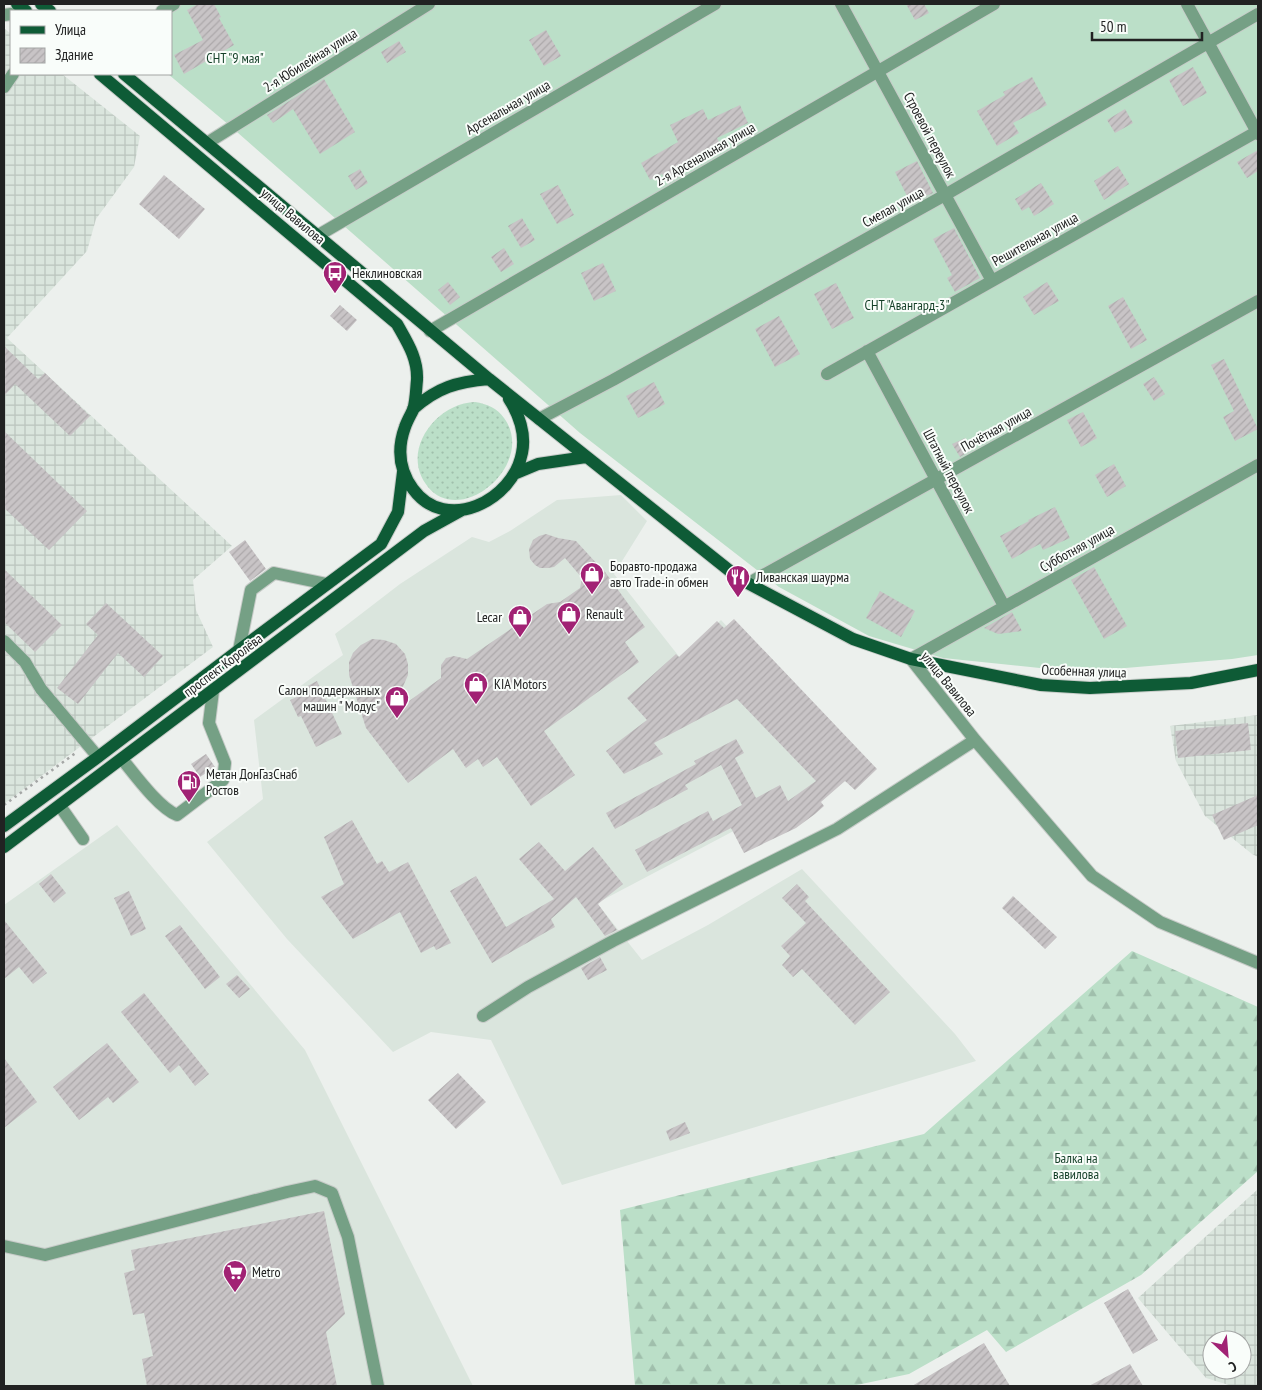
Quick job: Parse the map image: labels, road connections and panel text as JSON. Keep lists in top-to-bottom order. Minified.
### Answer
{"streets":{"main road":["улица Вавилова","проспект Королёва","Особенная улица"],"street":["2-я Юбилейная улица","Арсенальная улица","Строевой переулок","2-я Арсенальная улица","Смелая улица","Решительная улица","Почётная улица","Штатный переулок","Субботняя улица"]},"crossings":[["2-я Юбилейная улица","улица Вавилова"],["Арсенальная улица","улица Вавилова"],["Строевой переулок","2-я Арсенальная улица"],["Строевой переулок","Смелая улица"],["Строевой переулок","Решительная улица"],["2-я Арсенальная улица","улица Вавилова"],["Смелая улица","улица Вавилова"],["улица Вавилова","Почётная улица"],["улица Вавилова","Субботняя улица"],["улица Вавилова","проспект Королёва"],["улица Вавилова","Особенная улица"],["Решительная улица","Штатный переулок"],["Почётная улица","Штатный переулок"],["Штатный переулок","Субботняя улица"],["Субботняя улица","Особенная улица"]],"parks":["СНТ \"9 мая\"","СНТ \"Авангард-3\"","Балка на вавилова"],"places":{"bus stop":["Неклиновская"],"shop":["Боравто-продажа авто Trade-in обмен","Renault","Lecar","KIA Motors","Салон поддержаных машин \" Модус\""],"restaurant":["Ливанская шаурма"],"fuel station":["Метан ДонГазСнаб Ростов"],"supermarket":["Metro"]},"legend":["Улица","Здание"],"scale_bar":"50 m","north":"bottom right"}
